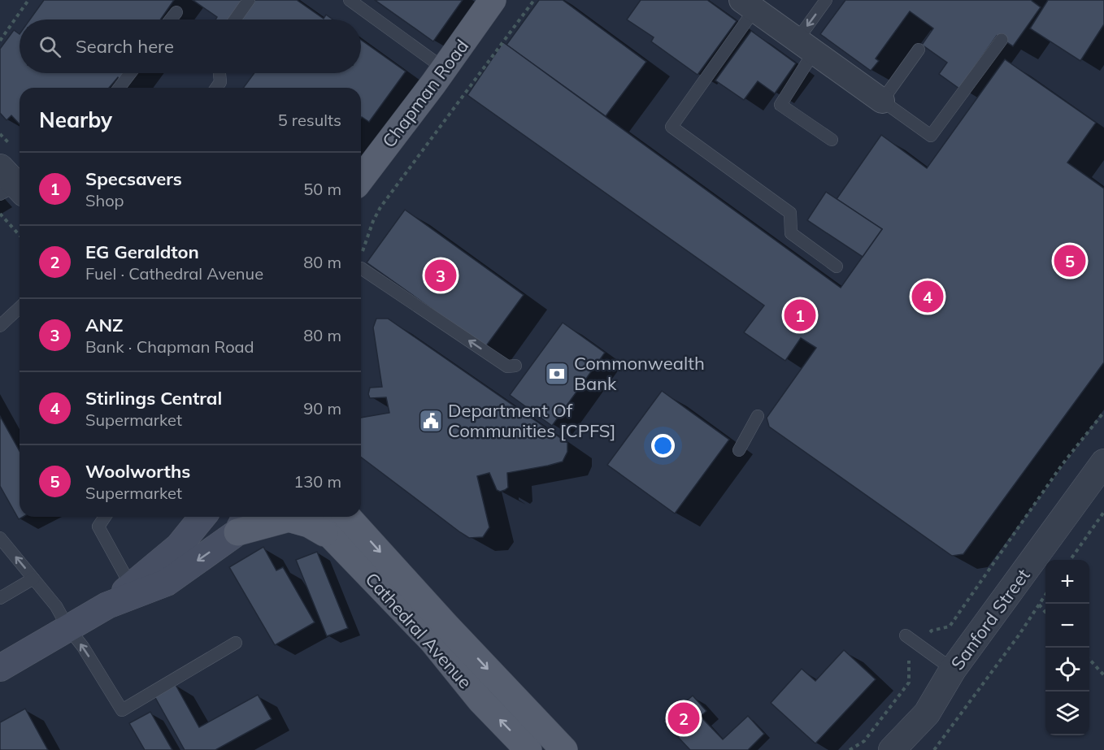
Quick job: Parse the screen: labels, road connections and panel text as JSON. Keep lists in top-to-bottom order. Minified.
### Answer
{"streets":{"main road":["Chapman Road","Cathedral Avenue"],"street":["Sanford Street"]},"places":{"bank":["Commonwealth Bank"],"public building":["Department Of Communities [CPFS]"]},"page":{"search":"Search here","heading":["Nearby","5 results"],"list":[{"mark":"1","name":"Specsavers","note":"Shop","value":"50 m"},{"mark":"2","name":"EG Geraldton","note":"Fuel · Cathedral Avenue","value":"80 m"},{"mark":"3","name":"ANZ","note":"Bank · Chapman Road","value":"80 m"},{"mark":"4","name":"Stirlings Central","note":"Supermarket","value":"90 m"},{"mark":"5","name":"Woolworths","note":"Supermarket","value":"130 m"}],"pins":["5","3","4","1","2"],"map_buttons":["+","−"]}}
